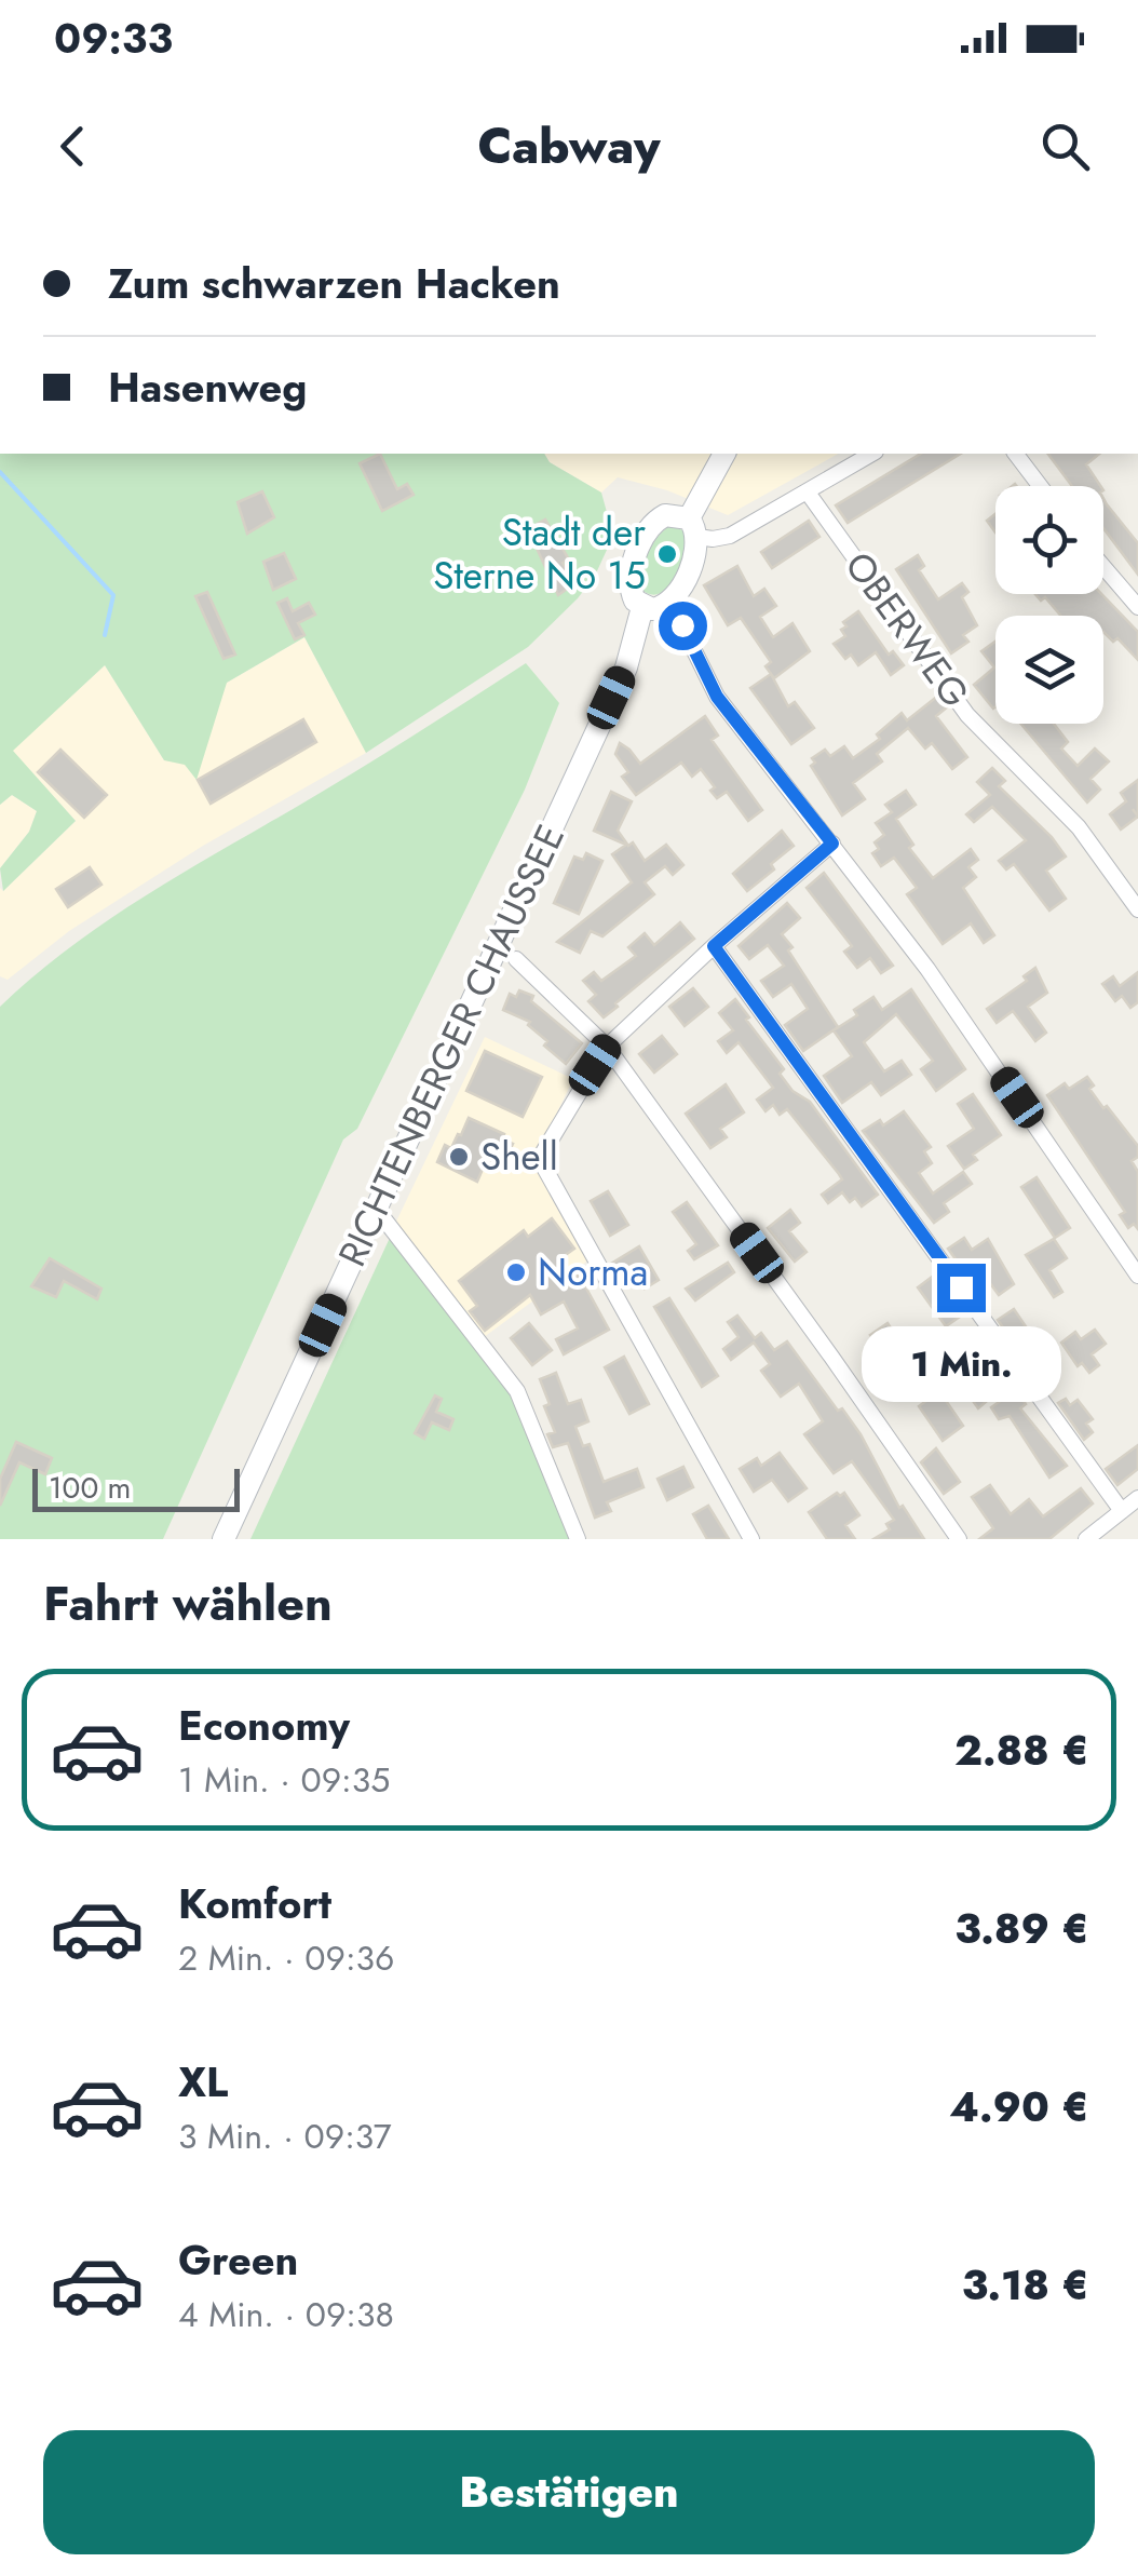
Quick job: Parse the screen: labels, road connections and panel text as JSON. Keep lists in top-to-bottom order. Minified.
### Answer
{"streets":{"street":["OBERWEG","RICHTENBERGER CHAUSSEE"]},"places":["Stadt der Sterne No 15","Shell","Norma"],"scale_bar":"100 m","page":{"status":"09:33","header":"Cabway","banner":["Zum schwarzen Hacken","Hasenweg"],"bubble":"1 Min.","scale":"100 m","heading":"Fahrt wählen","list":[{"name":"Economy","note":"1 Min. · 09:35","value":"2.88 €"},{"name":"Komfort","note":"2 Min. · 09:36","value":"3.89 €"},{"name":"XL","note":"3 Min. · 09:37","value":"4.90 €"},{"name":"Green","note":"4 Min. · 09:38","value":"3.18 €"}],"buttons":"Bestätigen"}}
